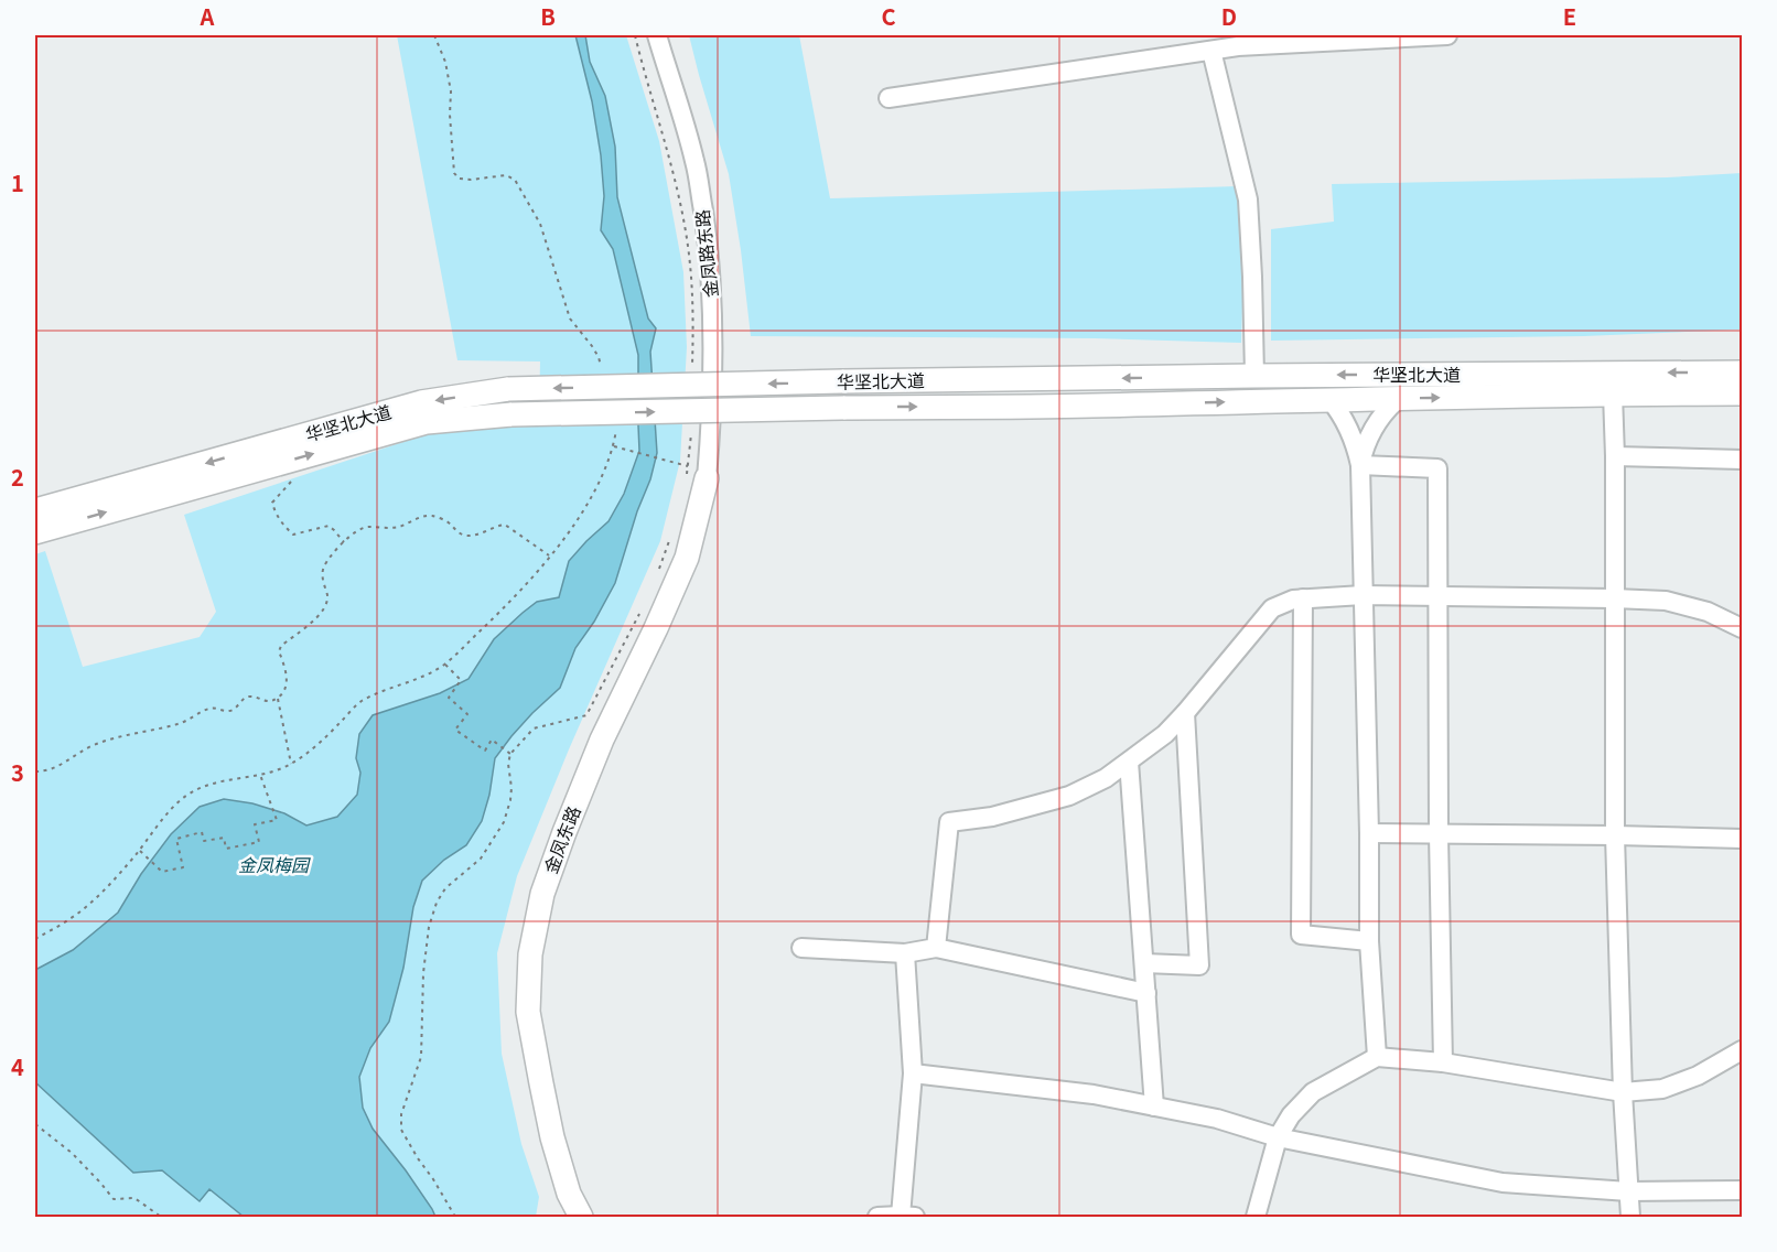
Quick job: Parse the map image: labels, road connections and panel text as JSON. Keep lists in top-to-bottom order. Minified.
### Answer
{"streets":{"main road":["华坚北大道","金凤东路"],"street":["金凤路东路"]},"crossings":[["金凤路东路","金凤东路"]],"parks":["金凤梅园"],"grid":{"columns":["A","B","C","D","E"],"rows":["1","2","3","4"]}}
